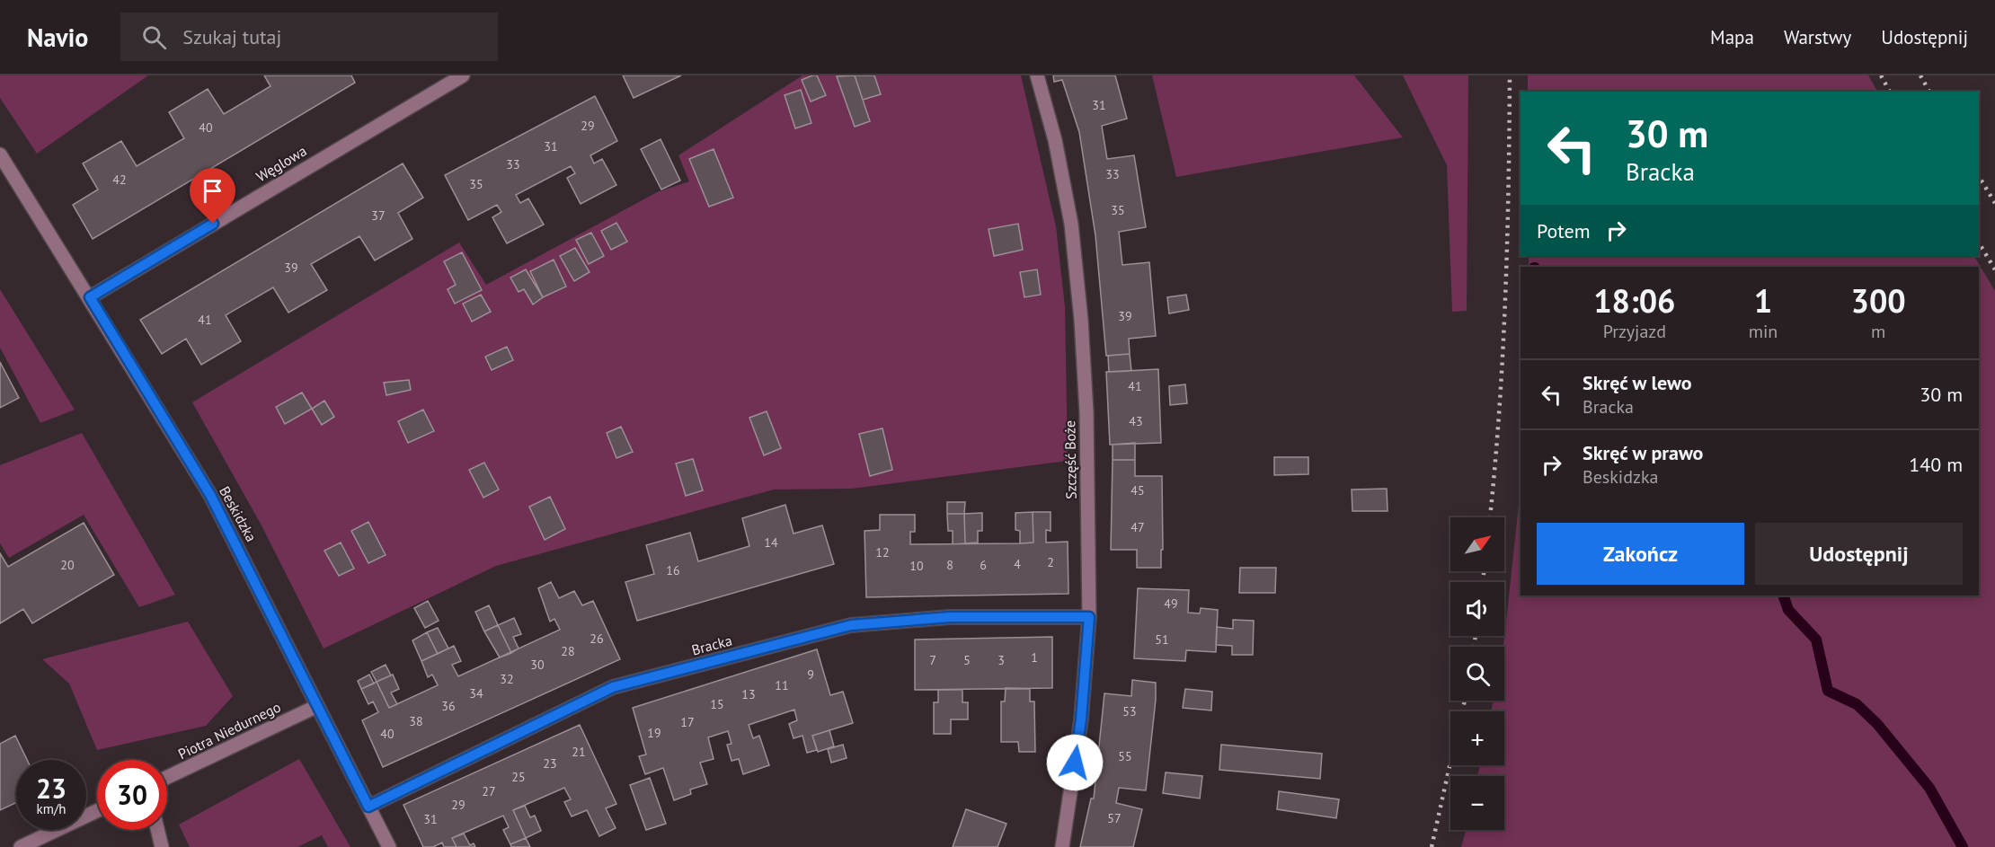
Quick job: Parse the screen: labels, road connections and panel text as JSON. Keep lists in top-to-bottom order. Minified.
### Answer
{"streets":{"street":["Węglowa","Szczęść Boże","Beskidzka","Bracka","Piotra Niedurnego"]},"crossings":[["Węglowa","Beskidzka"],["Szczęść Boże","Bracka"],["Beskidzka","Bracka"],["Beskidzka","Piotra Niedurnego"]],"house_numbers":["31","29","40","31","33","33","42","35","35","37","39","39","41","41","43","45","47","14","12","2","4","20","8","6","10","16","49","26","51","28","1","7","5","3","30","9","32","11","34","13","15","36","53","38","17","19","40","21","55","23","25","27","29","57","31"],"north":"top right","page":{"header":"Navio","search":"Szukaj tutaj","nav":["Mapa","Warstwy","Udostępnij"],"turn":["30 m","Bracka"],"then":"Potem","eta":["18:06","Przyjazd","1","min","300","m"],"list":[{"name":"Skręć w lewo","note":"Bracka","value":"30 m"},{"name":"Skręć w prawo","note":"Beskidzka","value":"140 m"}],"buttons":["Zakończ","Udostępnij"],"map_buttons":["+","−"],"speed":"23 km/h","limit":"30"}}
